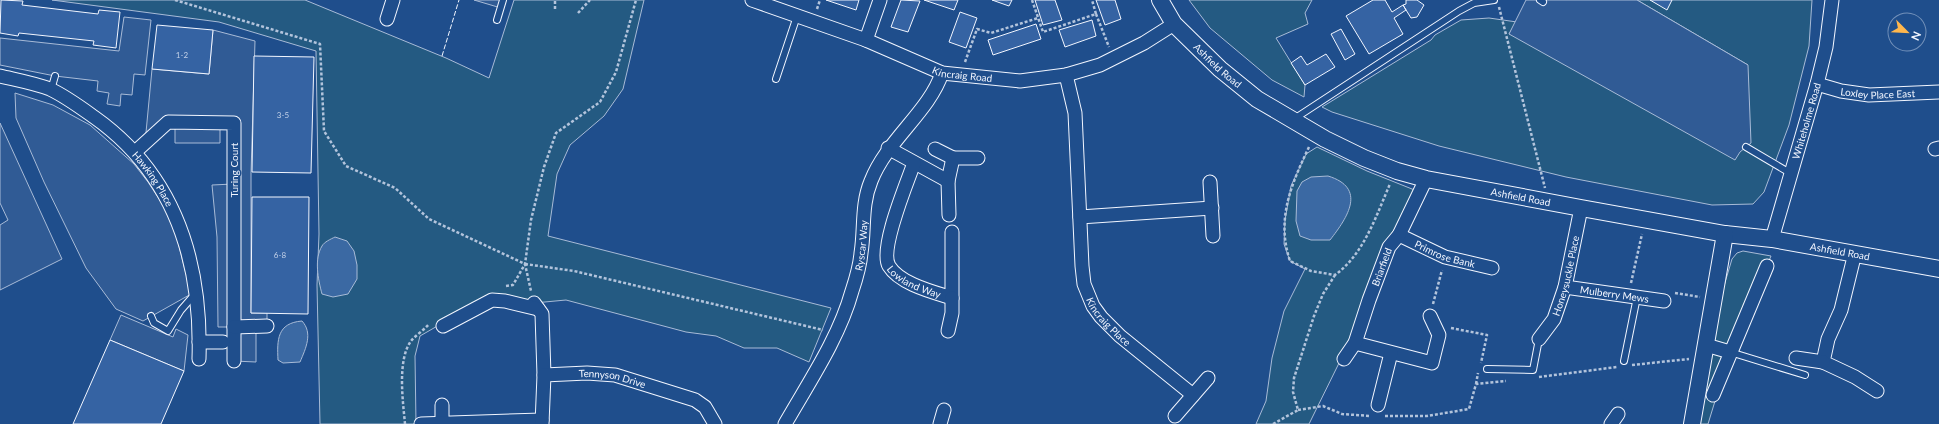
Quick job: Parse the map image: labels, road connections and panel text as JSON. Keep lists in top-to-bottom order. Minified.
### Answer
{"streets":{"street":["Ashfield Road","Kincraig Road","Loxley Place East","Whiteholme Road","Turing Court","Hawking Place","Ryscar Way","Primrose Bank","Briarfield","Honeysuckle Place","Lowland Way","Mulberry Mews","Kincraig Place","Tennyson Drive"]},"crossings":[["Ashfield Road","Kincraig Road"],["Ashfield Road","Whiteholme Road"],["Ashfield Road","Briarfield"],["Ashfield Road","Honeysuckle Place"],["Kincraig Road","Ryscar Way"],["Kincraig Road","Kincraig Place"],["Loxley Place East","Whiteholme Road"],["Turing Court","Hawking Place"],["Primrose Bank","Briarfield"],["Honeysuckle Place","Mulberry Mews"]],"house_numbers":["1-2","3-5","6-8"],"north":"bottom right"}
